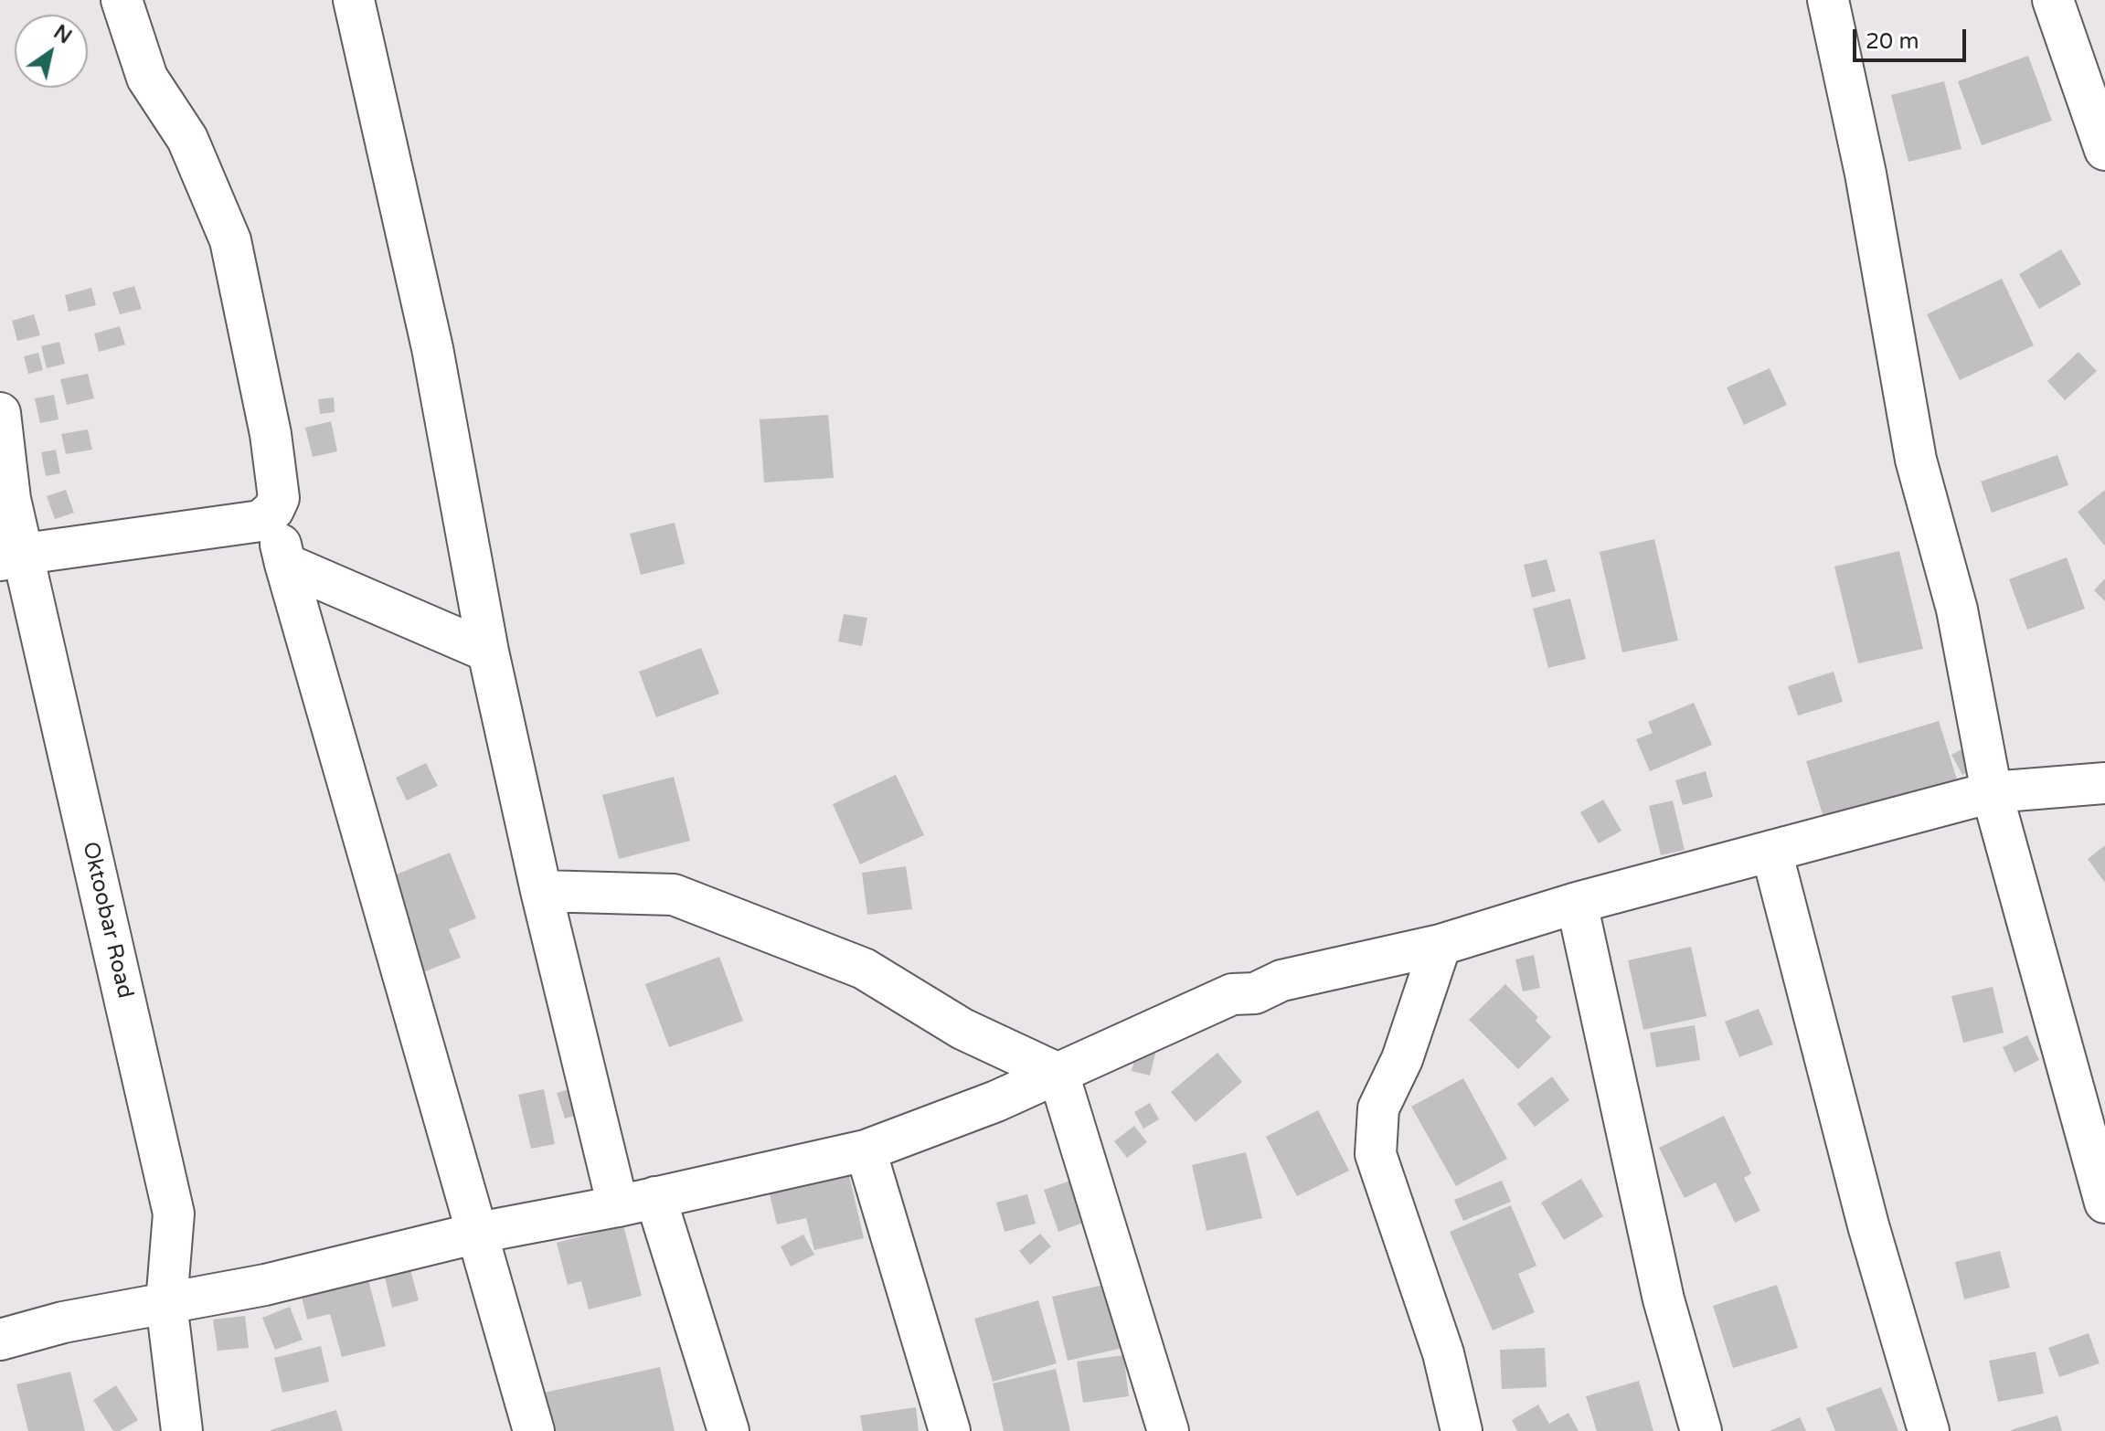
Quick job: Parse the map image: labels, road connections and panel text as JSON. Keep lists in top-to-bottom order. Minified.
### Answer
{"streets":{"street":["Oktoobar Road"]},"scale_bar":"20 m","north":"top right"}
